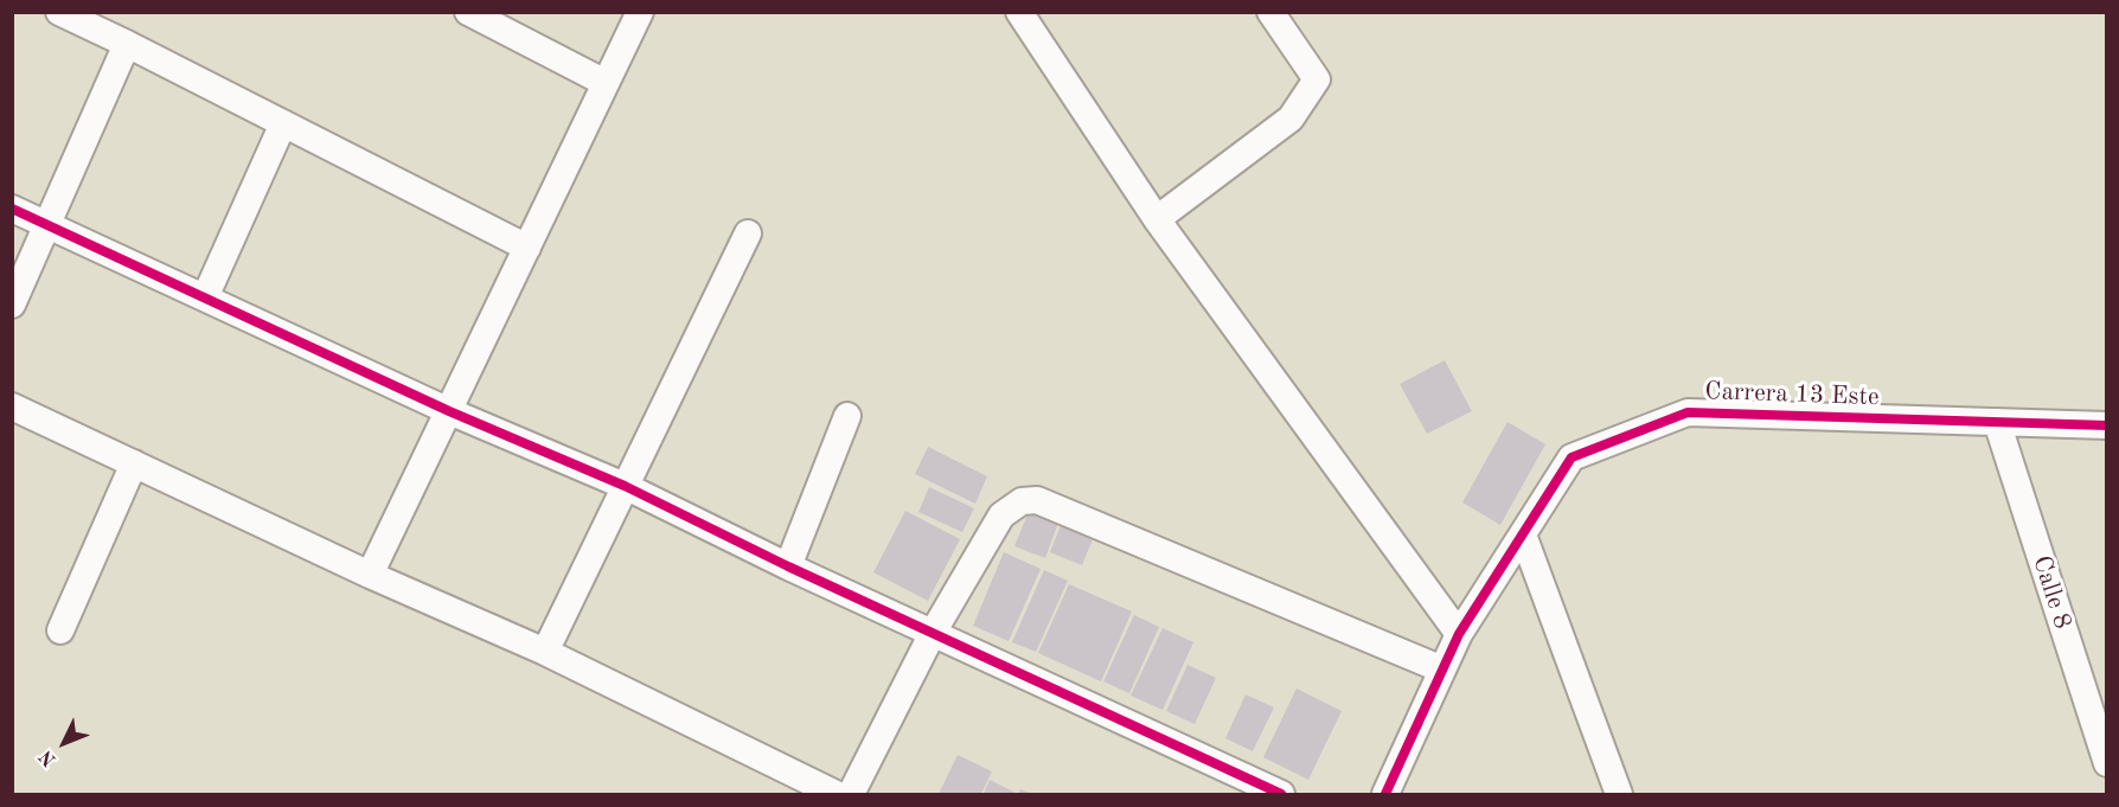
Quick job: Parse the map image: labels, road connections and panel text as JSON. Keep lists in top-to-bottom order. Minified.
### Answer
{"streets":{"street":["Carrera 13 Este","Calle 8"]},"crossings":[["Carrera 13 Este","Calle 8"]],"north":"bottom left"}
